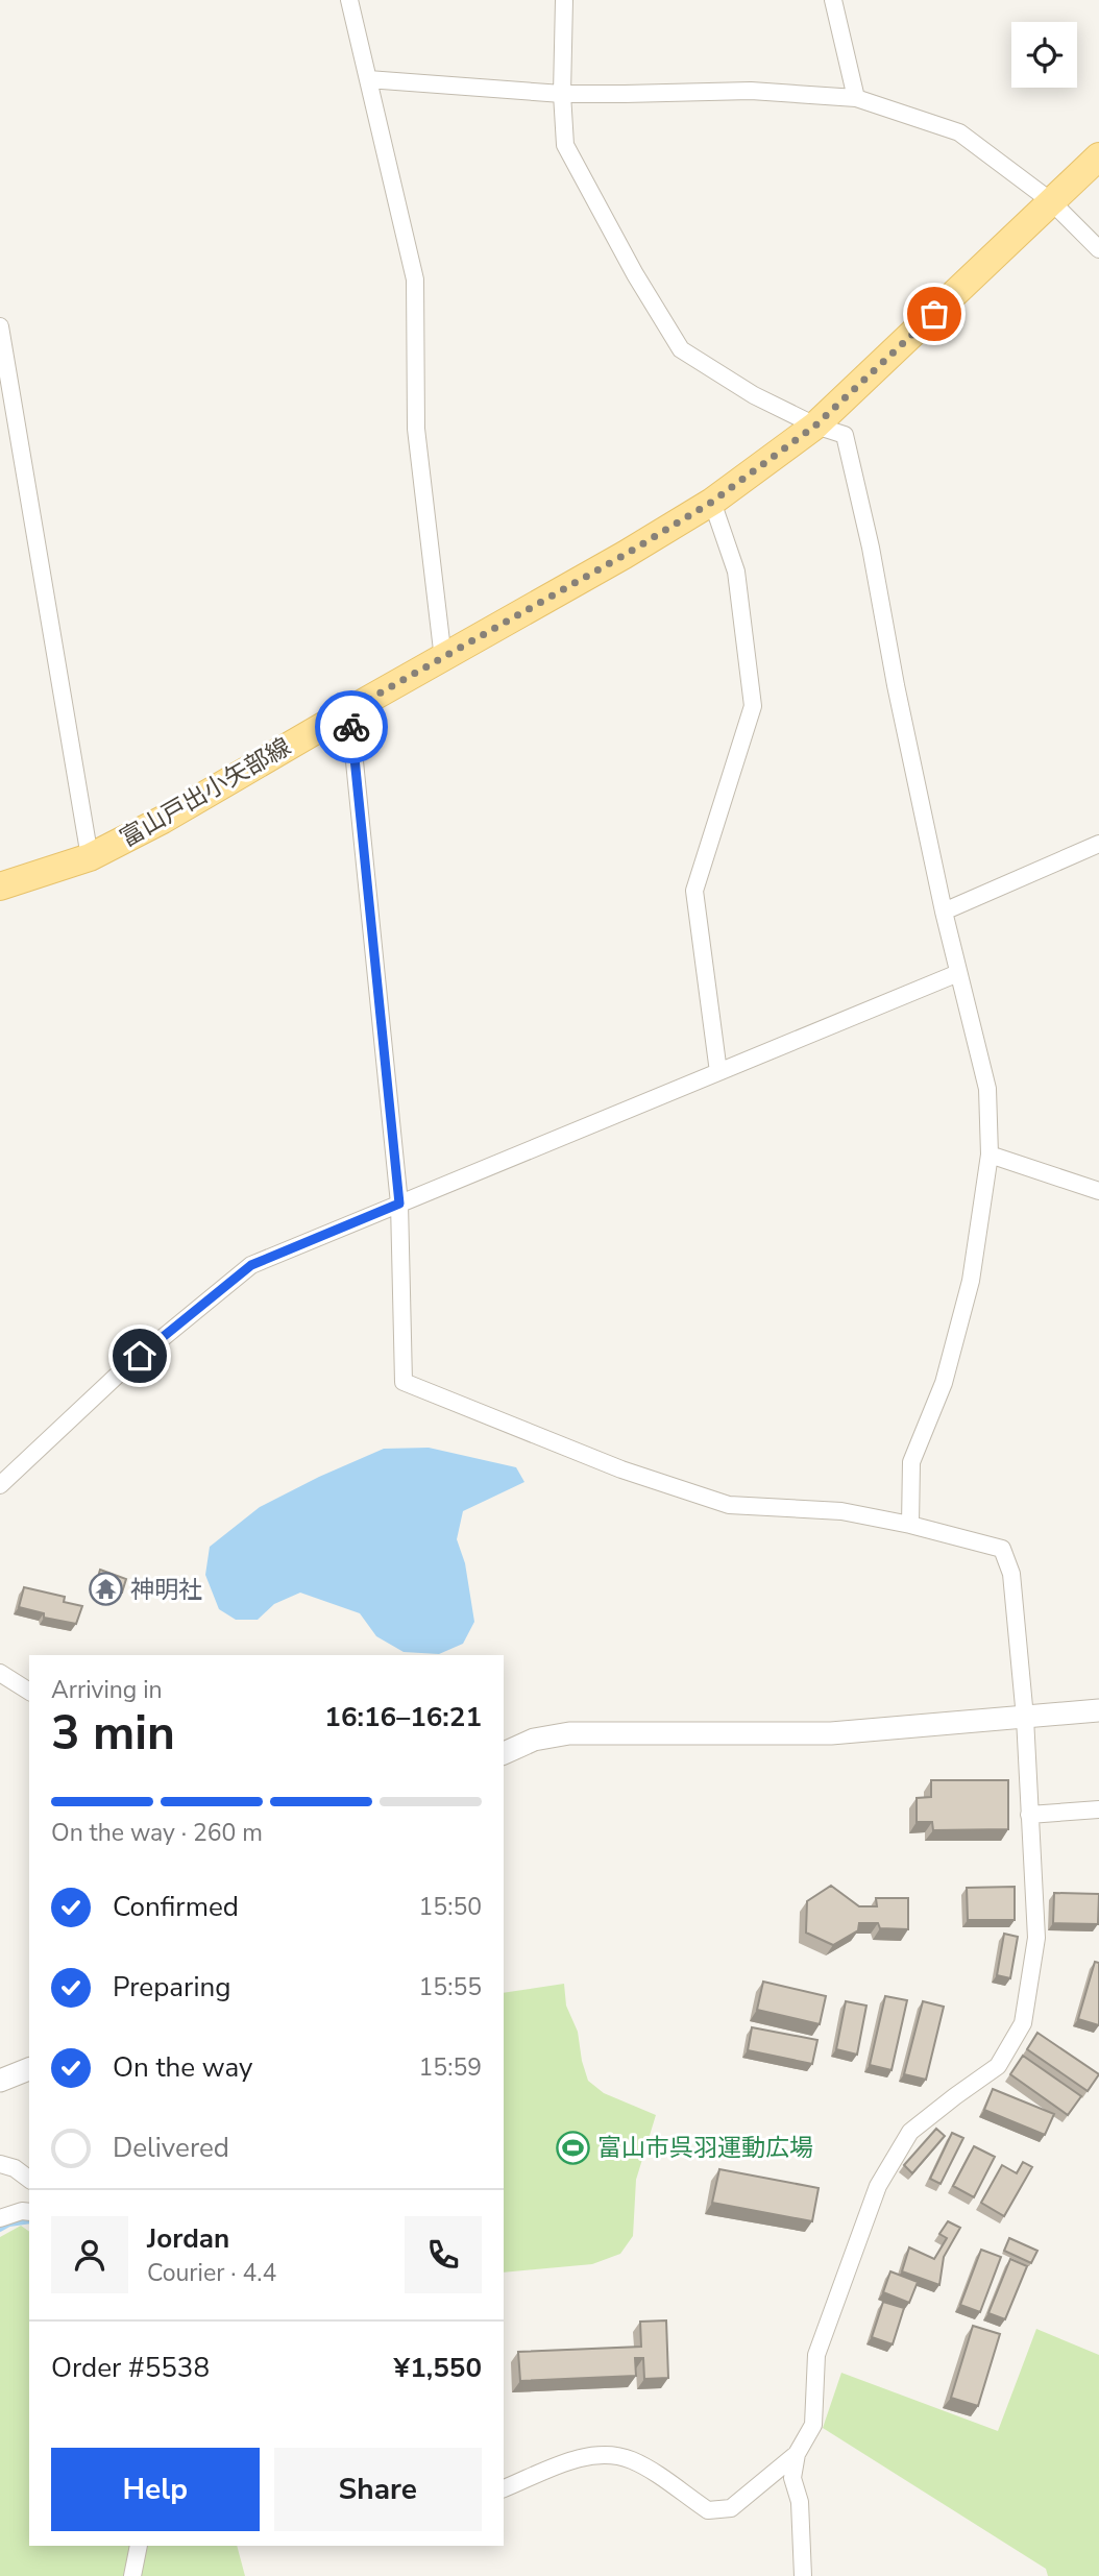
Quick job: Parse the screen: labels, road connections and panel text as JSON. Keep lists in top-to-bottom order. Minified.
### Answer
{"streets":{"main road":["富山戸出小矢部線"]},"places":{"temple":["神明社"],"sports":["富山市呉羽運動広場"]},"page":{"heading":["3 min","Arriving in","16:16–16:21"],"panel":["Jordan","Courier · 4.4","Order #5538","¥1,550"],"bar":"On the way · 260 m","list":[["Confirmed","15:50"],["Preparing","15:55"],["On the way","15:59"],"Delivered"],"buttons":["Help","Share"]}}
